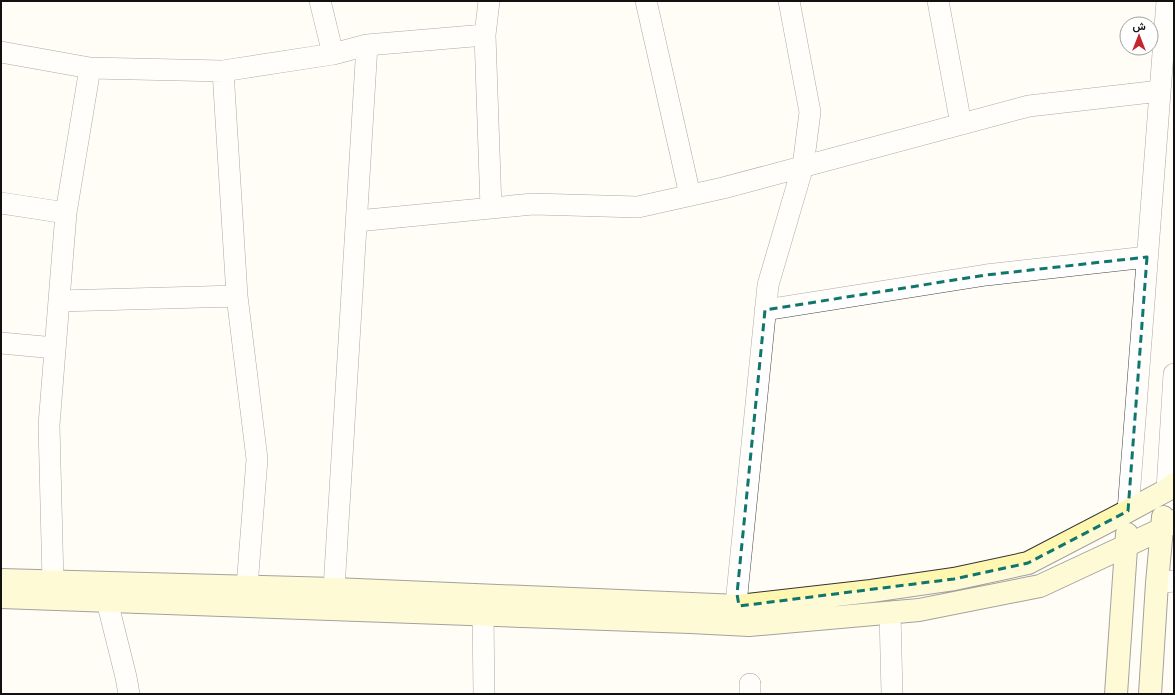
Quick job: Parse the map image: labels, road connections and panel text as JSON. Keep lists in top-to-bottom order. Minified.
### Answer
{"north":"top"}
